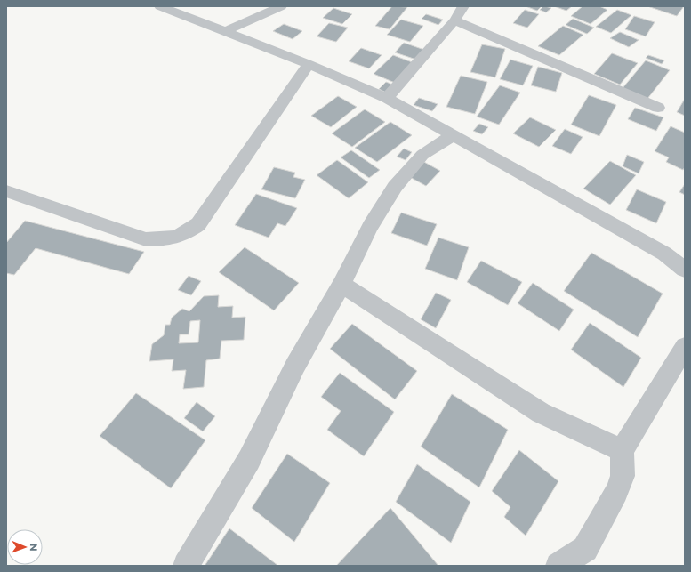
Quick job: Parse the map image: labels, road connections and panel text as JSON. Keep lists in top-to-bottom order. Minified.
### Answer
{"north":"right"}
